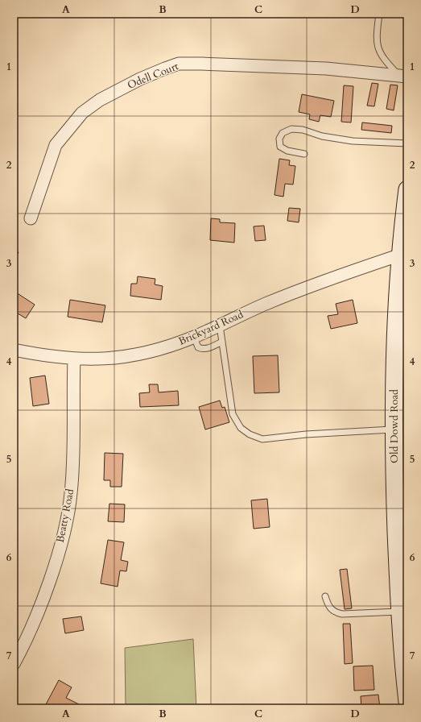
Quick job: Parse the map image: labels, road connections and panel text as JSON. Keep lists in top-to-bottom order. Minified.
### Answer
{"streets":{"street":["Odell Court","Brickyard Road","Old Dowd Road","Beatty Road"]},"crossings":[["Brickyard Road","Old Dowd Road"],["Brickyard Road","Beatty Road"]],"grid":{"columns":["A","B","C","D"],"rows":["1","2","3","4","5","6","7"]}}
